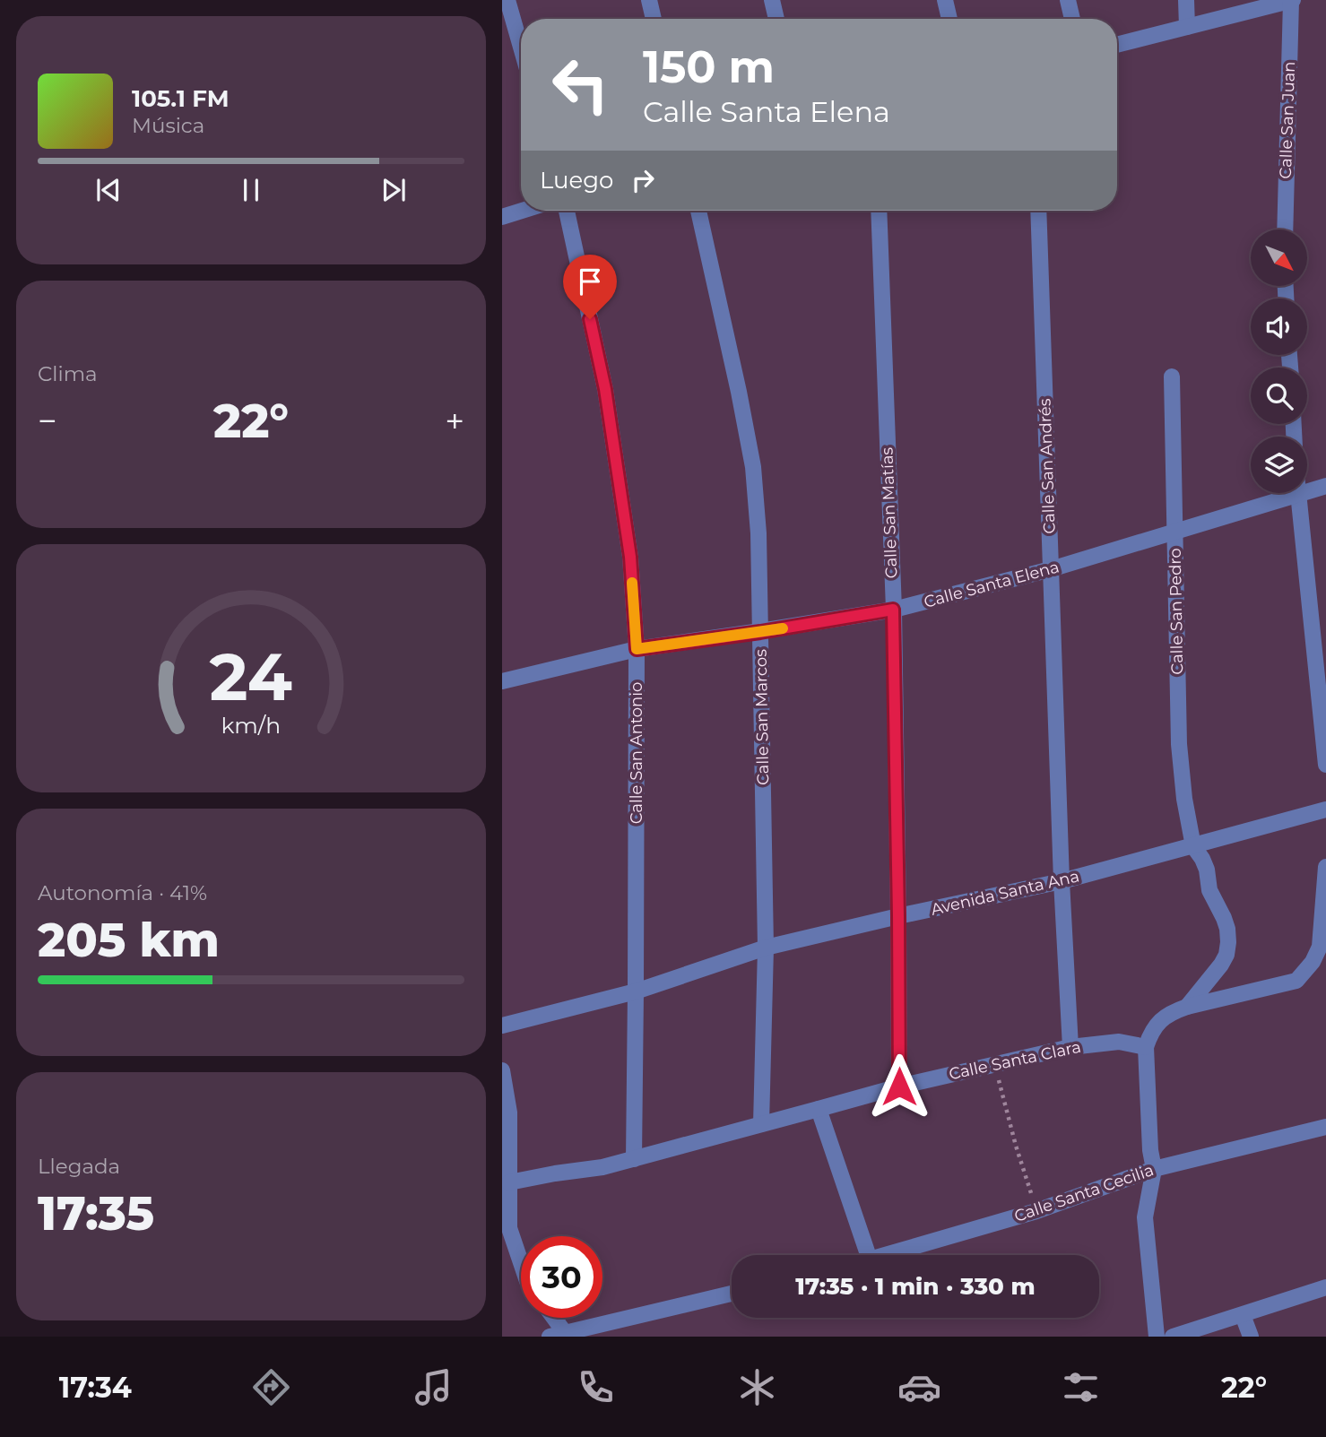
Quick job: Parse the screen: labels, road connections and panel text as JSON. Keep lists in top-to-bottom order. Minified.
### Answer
{"streets":{"street":["Calle San Juan","Calle San Andrés","Calle San Matías","Calle Santa Elena","Calle San Pedro","Calle San Marcos","Calle San Antonio","Avenida Santa Ana","Calle Santa Clara","Calle Santa Cecilia"]},"crossings":[["Calle San Andrés","Calle Santa Elena"],["Calle San Andrés","Avenida Santa Ana"],["Calle San Andrés","Calle Santa Clara"],["Calle San Matías","Calle Santa Elena"],["Calle San Matías","Avenida Santa Ana"],["Calle San Matías","Calle Santa Clara"],["Calle Santa Elena","Calle San Pedro"],["Calle Santa Elena","Calle San Marcos"],["Calle Santa Elena","Calle San Antonio"],["Calle San Pedro","Avenida Santa Ana"],["Calle San Marcos","Avenida Santa Ana"],["Calle San Marcos","Calle Santa Clara"],["Calle San Antonio","Avenida Santa Ana"],["Calle San Antonio","Calle Santa Clara"]],"north":"bottom right","page":{"turn":["150 m","Calle Santa Elena"],"song":["105.1 FM","Música"],"then":"Luego","tile":["Clima",["Autonomía · 41%","205 km"],["Llegada","17:35"]],"heat":["−","22°","+"],"limit":"30","trip":"17:35 · 1 min · 330 m","tabs":["17:34","22°"],"gauge":["24","km/h"]}}
